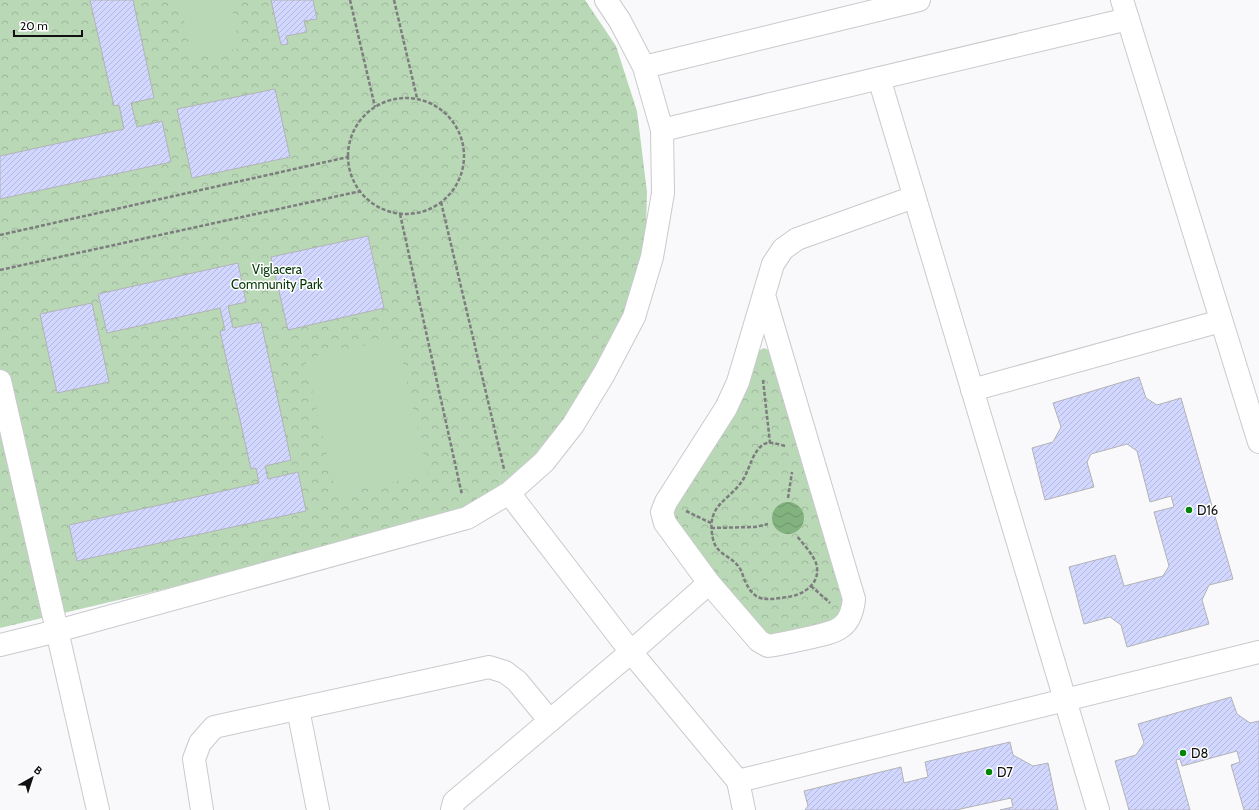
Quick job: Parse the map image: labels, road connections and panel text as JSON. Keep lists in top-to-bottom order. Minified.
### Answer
{"parks":["Viglacera Community Park"],"places":["D16","D8","D7"],"scale_bar":"20 m","north":"top right"}
